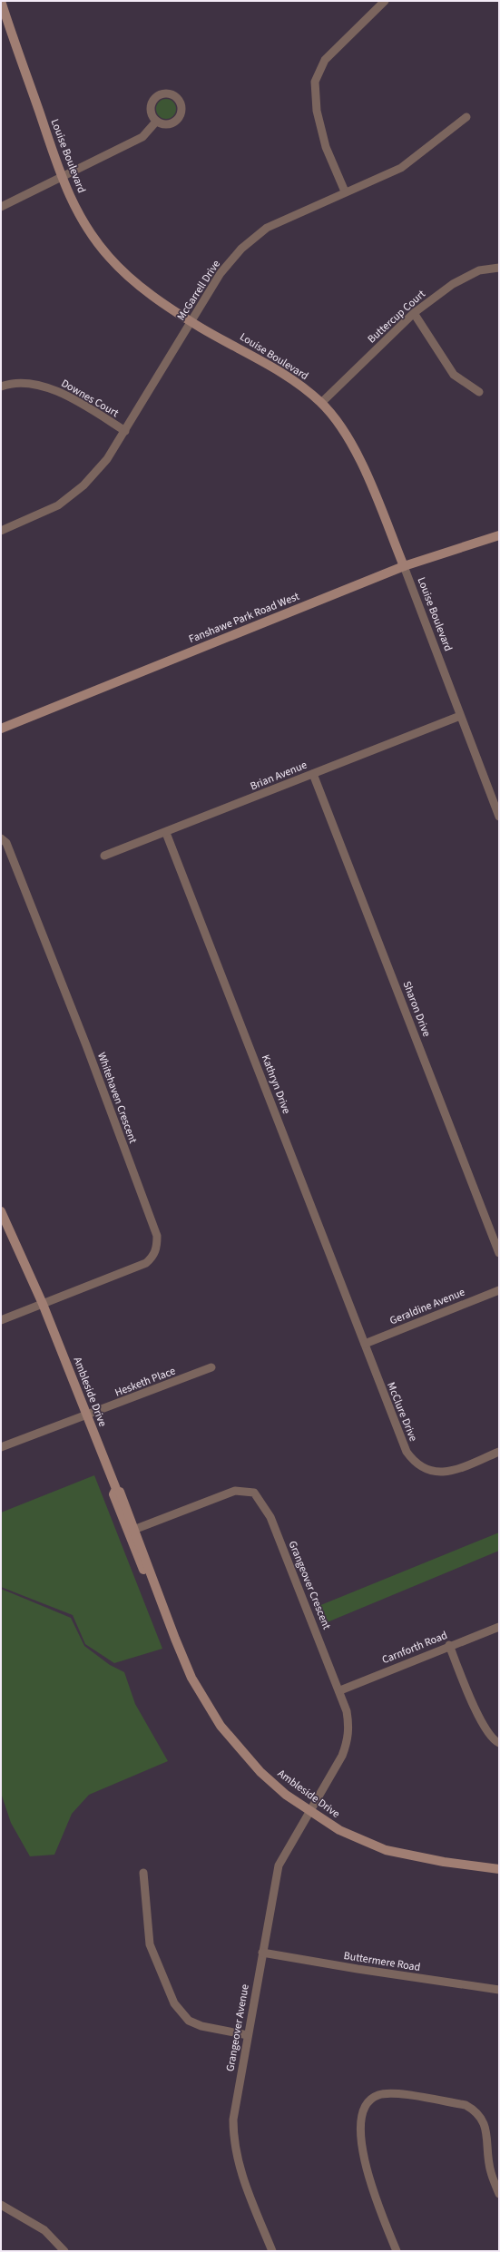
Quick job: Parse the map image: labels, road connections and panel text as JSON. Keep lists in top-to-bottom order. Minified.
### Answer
{"streets":{"street":["Louise Boulevard","McGarrell Drive","Buttercup Court","Downes Court","Fanshawe Park Road West","Brian Avenue","Sharon Drive","Kathryn Drive","Whitehaven Crescent","Geraldine Avenue","Hesketh Place","Ambleside Drive","McClure Drive","Grangeover Crescent","Carnforth Road","Buttermere Road","Grangeover Avenue"]},"crossings":[["Louise Boulevard","McGarrell Drive"],["Louise Boulevard","Buttercup Court"],["Louise Boulevard","Fanshawe Park Road West"],["Louise Boulevard","Brian Avenue"],["McGarrell Drive","Downes Court"],["Brian Avenue","Sharon Drive"],["Brian Avenue","Kathryn Drive"],["Kathryn Drive","Geraldine Avenue"],["Kathryn Drive","McClure Drive"],["Whitehaven Crescent","Ambleside Drive"],["Geraldine Avenue","McClure Drive"],["Hesketh Place","Ambleside Drive"],["Ambleside Drive","Grangeover Crescent"],["Ambleside Drive","Grangeover Avenue"],["Grangeover Crescent","Carnforth Road"],["Grangeover Crescent","Grangeover Avenue"],["Buttermere Road","Grangeover Avenue"]]}
